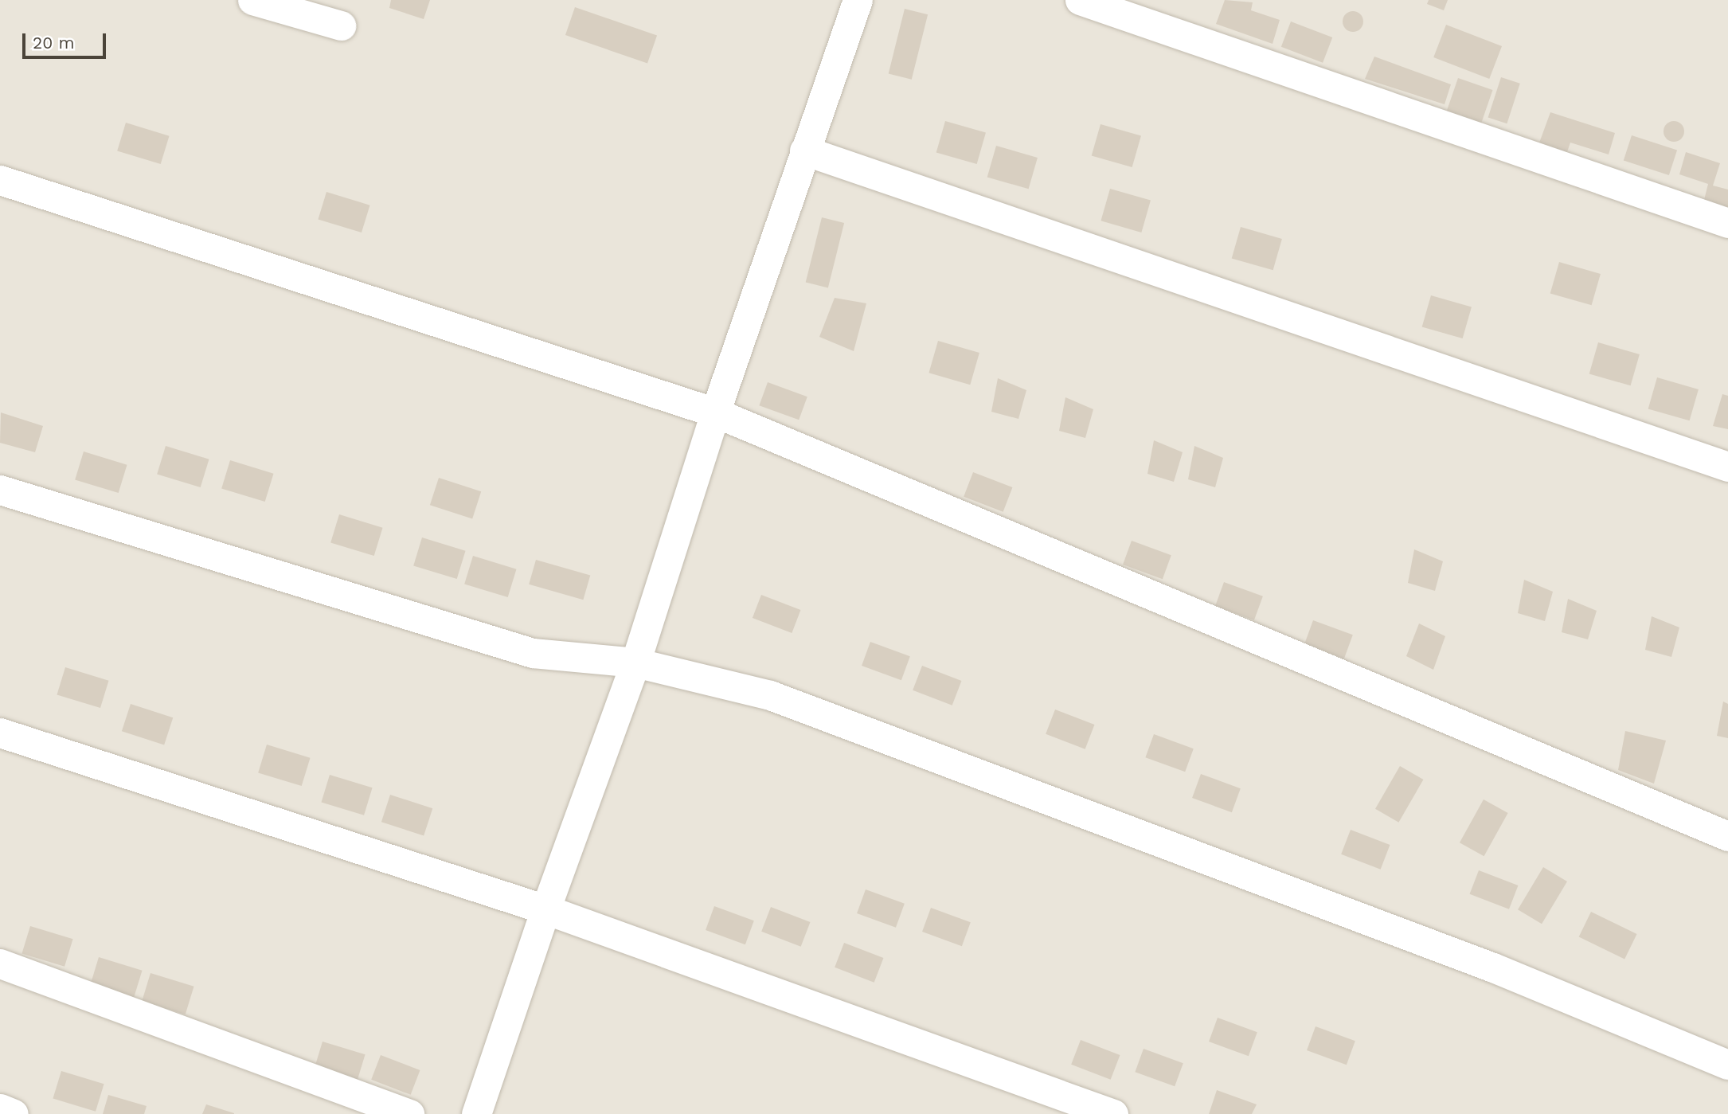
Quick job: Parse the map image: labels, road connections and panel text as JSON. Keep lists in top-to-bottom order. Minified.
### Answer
{"scale_bar":"20 m"}
